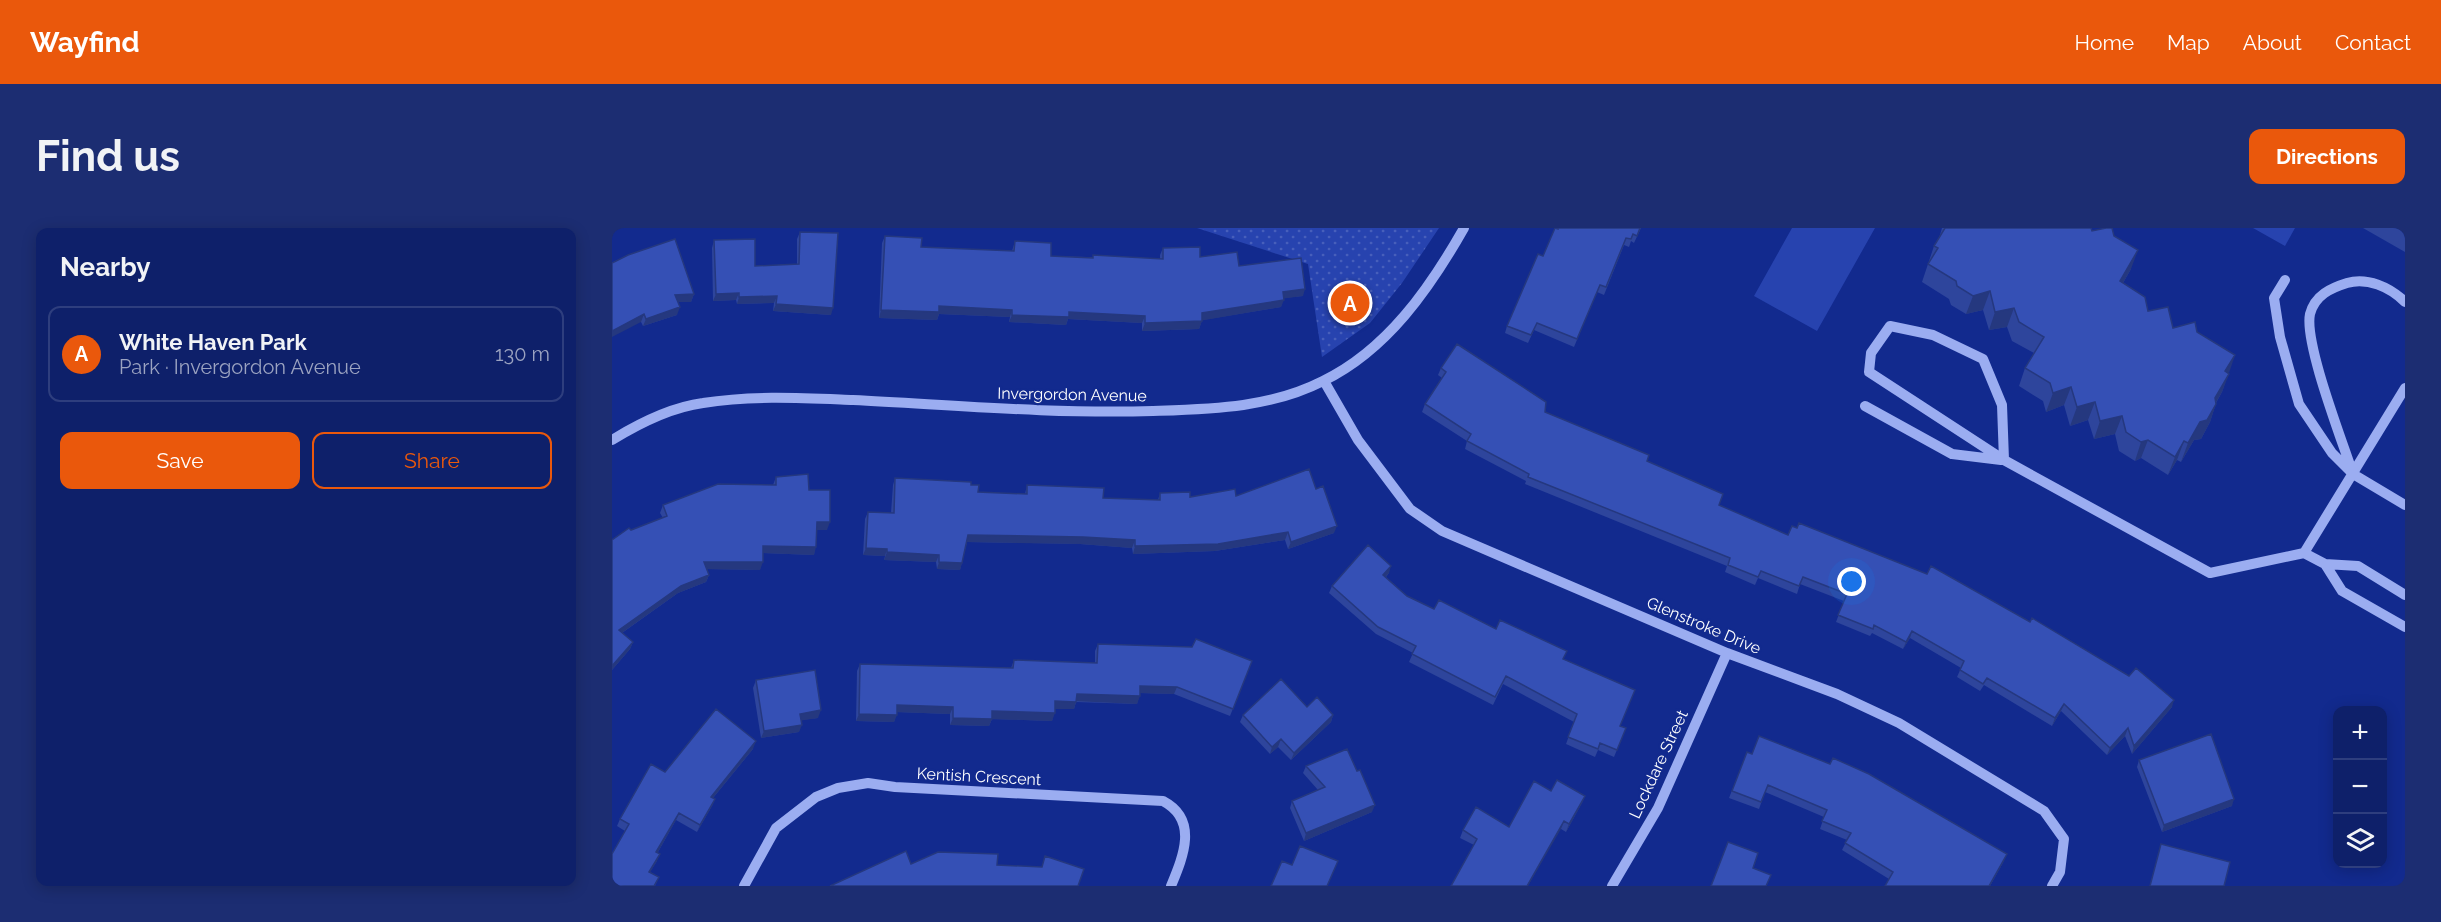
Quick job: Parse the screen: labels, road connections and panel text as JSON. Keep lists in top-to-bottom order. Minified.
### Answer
{"streets":{"street":["Invergordon Avenue","Glenstroke Drive","Lockdare Street","Kentish Crescent"]},"crossings":[["Invergordon Avenue","Glenstroke Drive"],["Glenstroke Drive","Lockdare Street"]],"page":{"header":"Wayfind","nav":["Home","Map","About","Contact"],"buttons":["Directions",["Save","Share"]],"title":"Find us","heading":"Nearby","pins":"A","list":[{"mark":"A","name":"White Haven Park","note":"Park · Invergordon Avenue","value":"130 m"}],"map_buttons":["+","−"]}}
